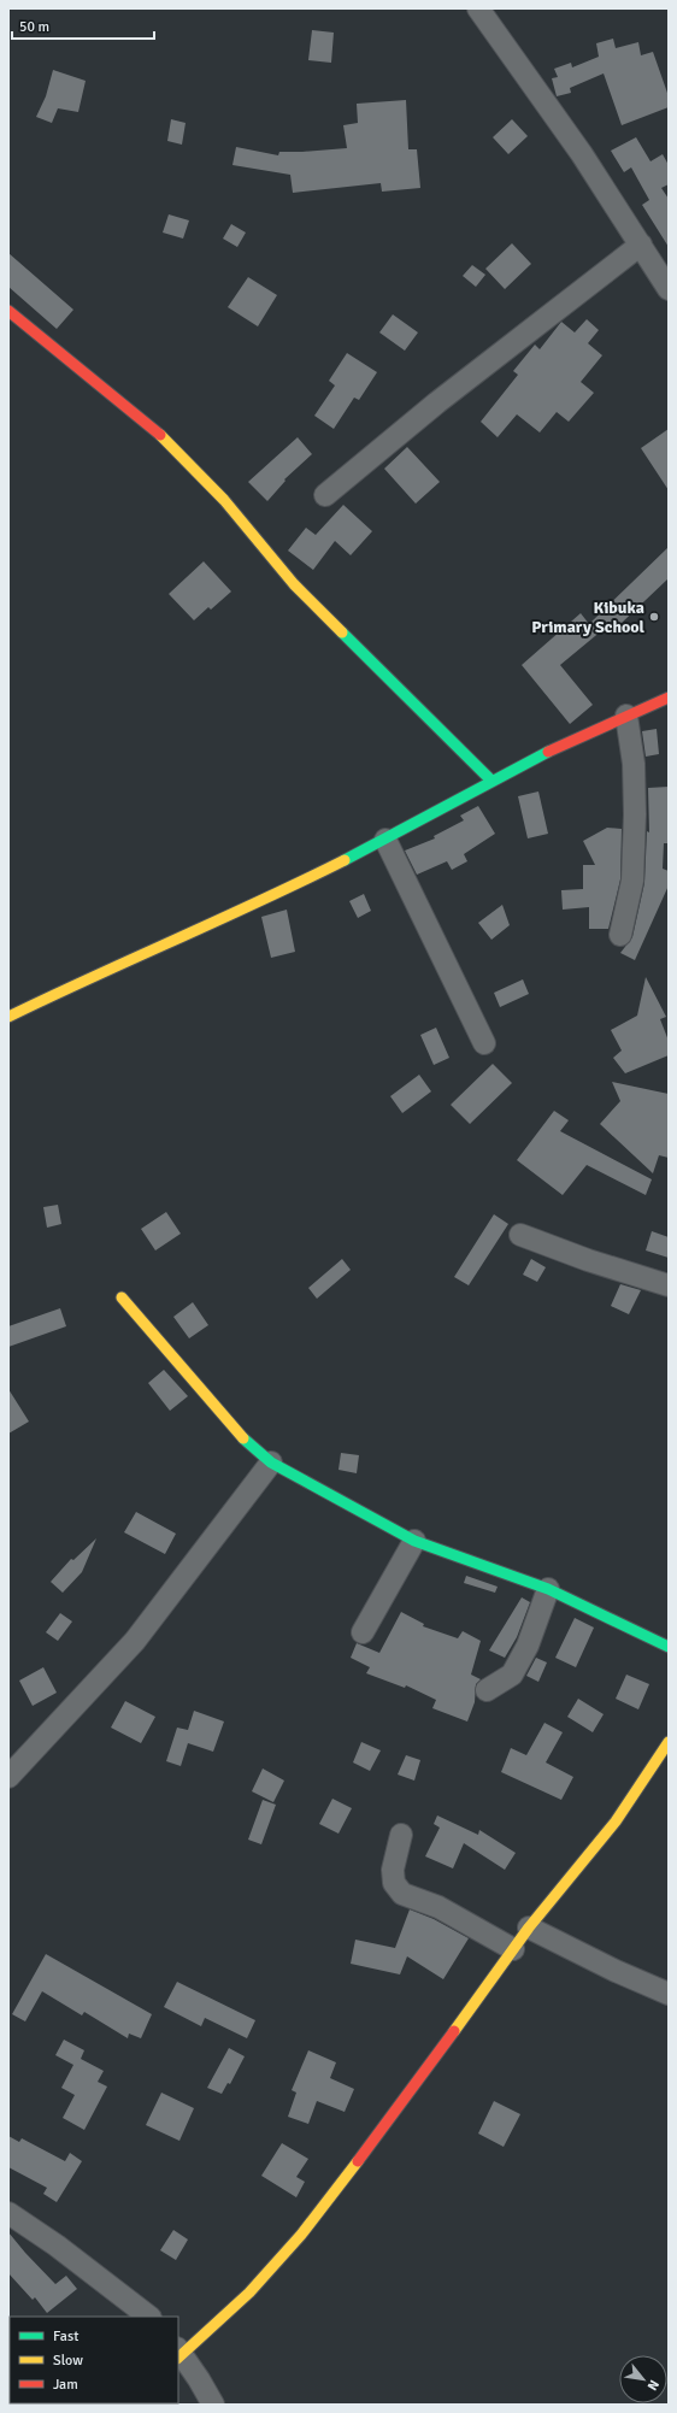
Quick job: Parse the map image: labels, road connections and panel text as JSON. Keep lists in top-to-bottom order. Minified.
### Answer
{"places":["Kibuka Primary School"],"legend":["Fast","Slow","Jam"],"scale_bar":"50 m","north":"bottom right"}
